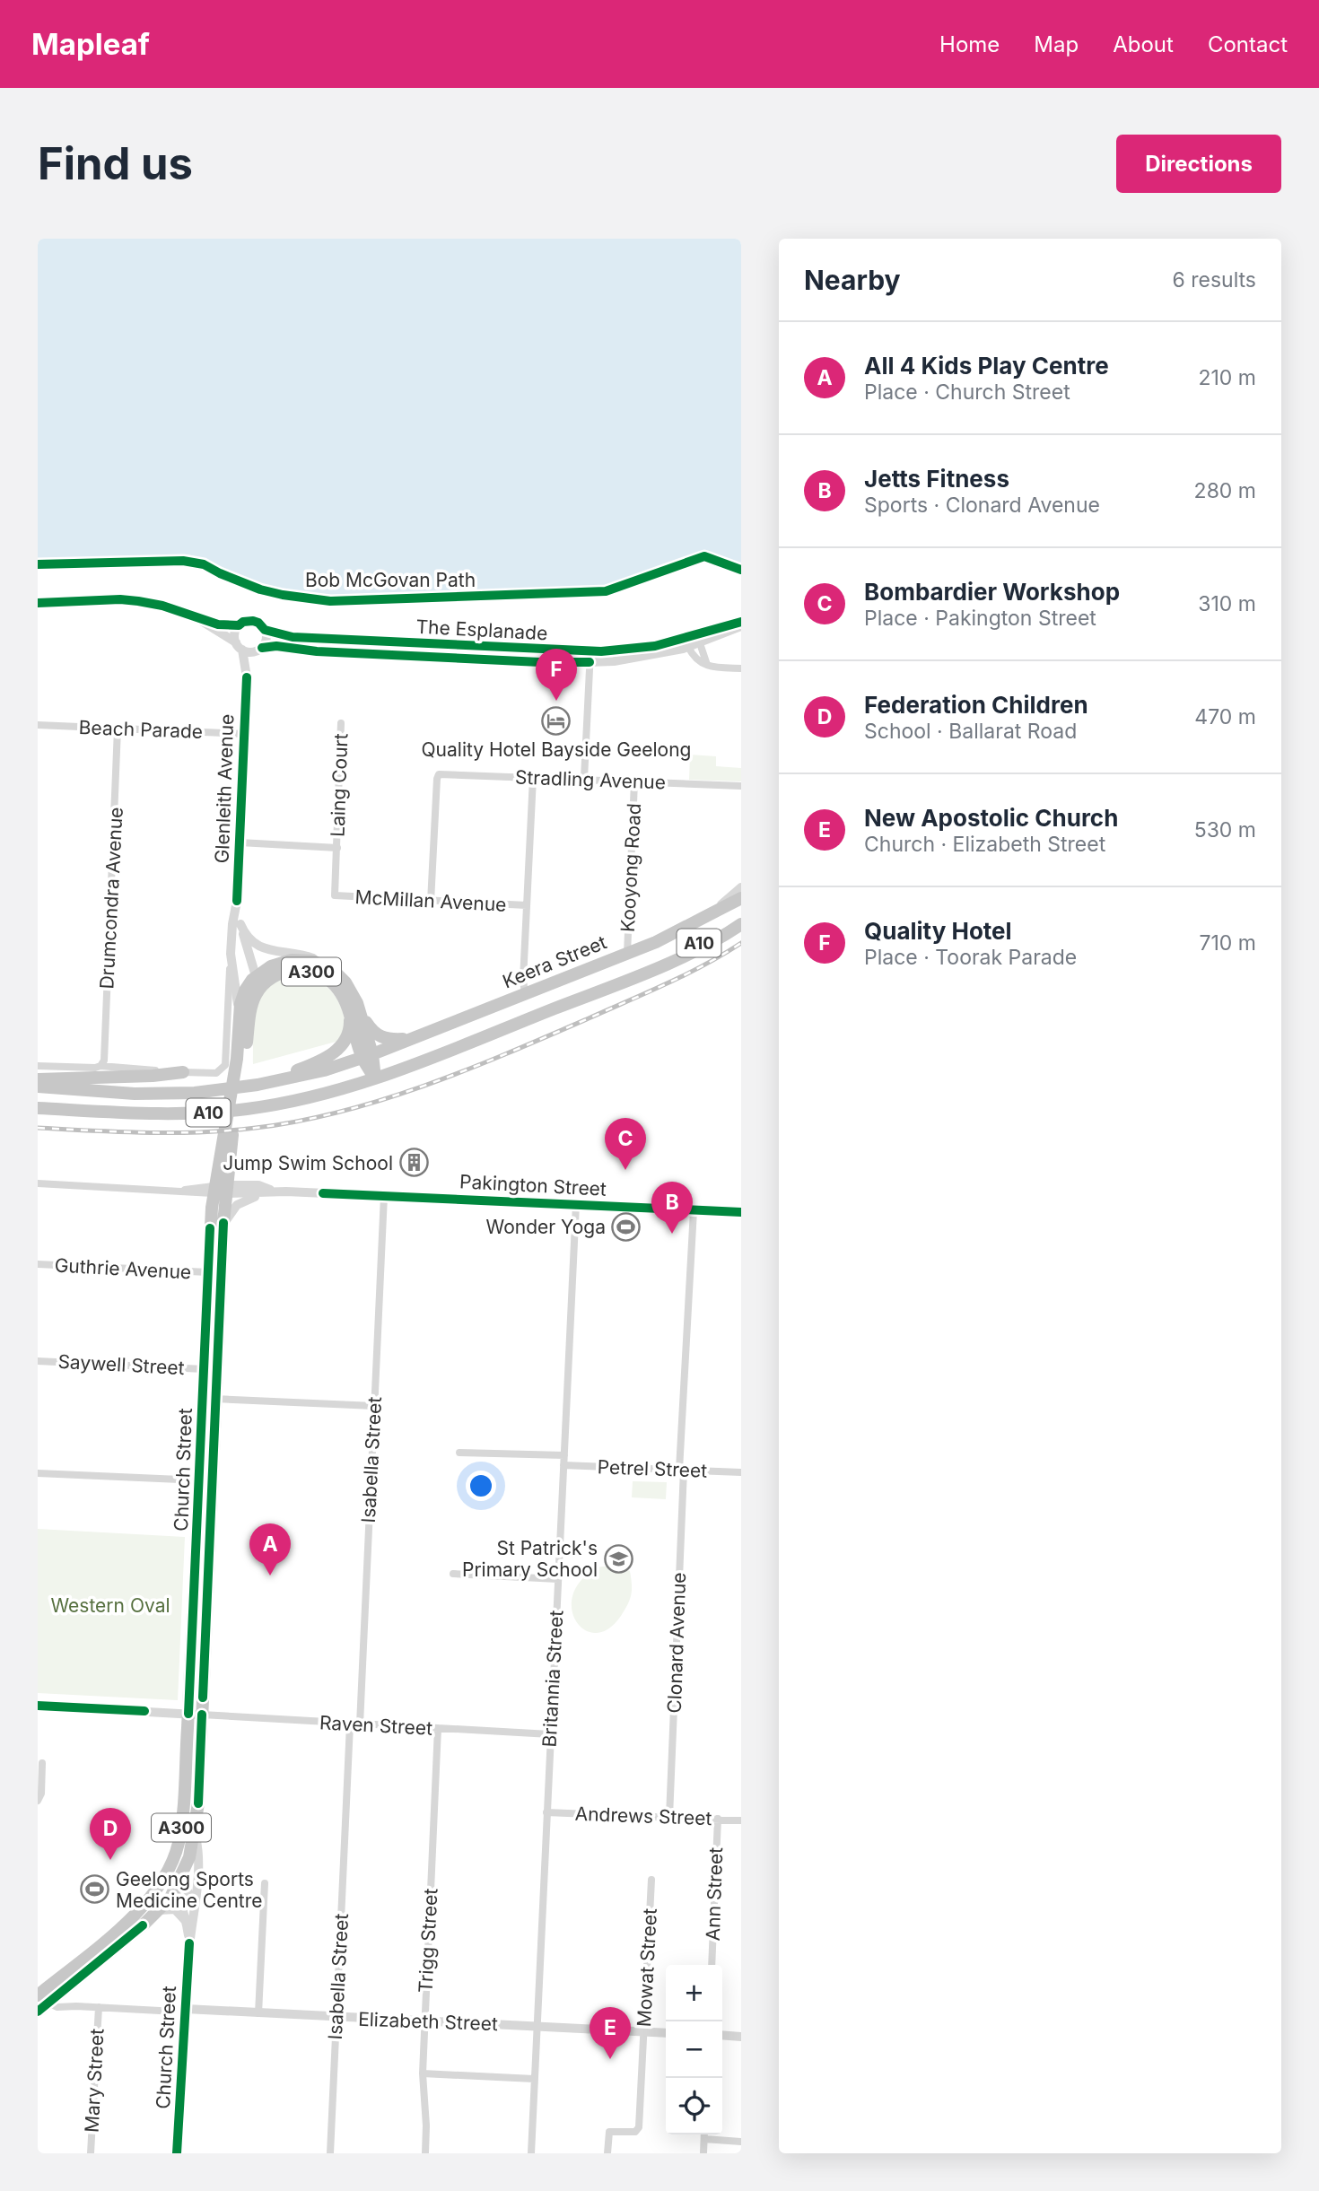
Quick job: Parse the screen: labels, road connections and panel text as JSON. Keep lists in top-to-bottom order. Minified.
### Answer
{"streets":{"highway":["Glenleith Avenue","A10","Keera Street","A300","Church Street"],"street":["The Esplanade","Beach Parade","Stradling Avenue","Laing Court","Kooyong Road","Drumcondra Avenue","McMillan Avenue","Pakington Street","Guthrie Avenue","Saywell Street","Isabella Street","Petrel Street","Clonard Avenue","Britannia Street","Raven Street","Andrews Street","Ann Street","Trigg Street","Mowat Street","Elizabeth Street","Mary Street"],"cycle path":["Bob McGovan Path"]},"crossings":[["The Esplanade","Glenleith Avenue"],["Beach Parade","Glenleith Avenue"],["Beach Parade","Drumcondra Avenue"],["Stradling Avenue","Kooyong Road"],["Stradling Avenue","McMillan Avenue"],["Laing Court","McMillan Avenue"],["Glenleith Avenue","A300"],["Glenleith Avenue","Church Street"],["Kooyong Road","Keera Street"],["A10","Keera Street"],["A10","A300"],["Keera Street","A300"],["A300","Church Street"],["Pakington Street","Isabella Street"],["Pakington Street","Church Street"],["Pakington Street","Clonard Avenue"],["Pakington Street","Britannia Street"],["Guthrie Avenue","Church Street"],["Saywell Street","Church Street"],["Isabella Street","Raven Street"],["Isabella Street","Elizabeth Street"],["Petrel Street","Clonard Avenue"],["Petrel Street","Britannia Street"],["Church Street","Raven Street"],["Church Street","Elizabeth Street"],["Clonard Avenue","Andrews Street"],["Britannia Street","Raven Street"],["Britannia Street","Andrews Street"],["Britannia Street","Elizabeth Street"],["Raven Street","Trigg Street"],["Andrews Street","Ann Street"],["Trigg Street","Elizabeth Street"],["Mowat Street","Elizabeth Street"]],"parks":["Western Oval"],"places":{"hotel":["Quality Hotel Bayside Geelong"],"building":["Jump Swim School"],"sports":["Wonder Yoga","Geelong Sports Medicine Centre"],"school or university":["St Patrick's Primary School"]},"page":{"header":"Mapleaf","nav":["Home","Map","About","Contact"],"buttons":"Directions","title":"Find us","heading":["Nearby","6 results"],"list":[{"mark":"A","name":"All 4 Kids Play Centre","note":"Place · Church Street","value":"210 m"},{"mark":"B","name":"Jetts Fitness","note":"Sports · Clonard Avenue","value":"280 m"},{"mark":"C","name":"Bombardier Workshop","note":"Place · Pakington Street","value":"310 m"},{"mark":"D","name":"Federation Children","note":"School · Ballarat Road","value":"470 m"},{"mark":"E","name":"New Apostolic Church","note":"Church · Elizabeth Street","value":"530 m"},{"mark":"F","name":"Quality Hotel","note":"Place · Toorak Parade","value":"710 m"}],"pins":["F","C","B","A","D","E"],"map_buttons":["+","−"]}}
